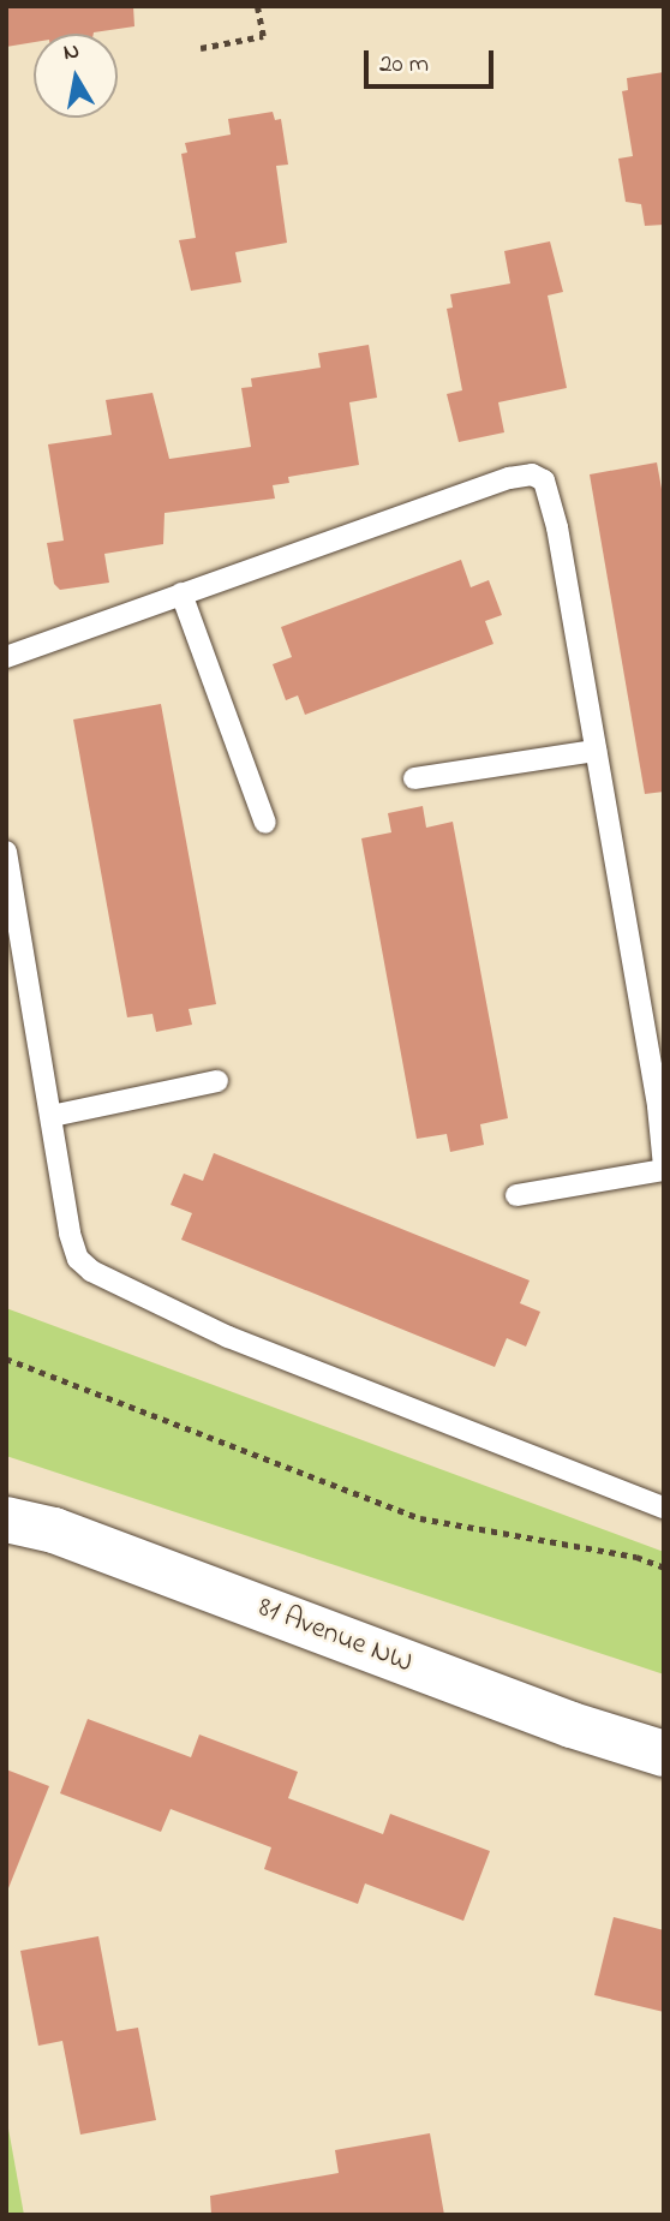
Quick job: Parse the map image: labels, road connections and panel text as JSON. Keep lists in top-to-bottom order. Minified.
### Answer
{"streets":{"street":["81 Avenue NW"]},"scale_bar":"20 m","north":"top"}
